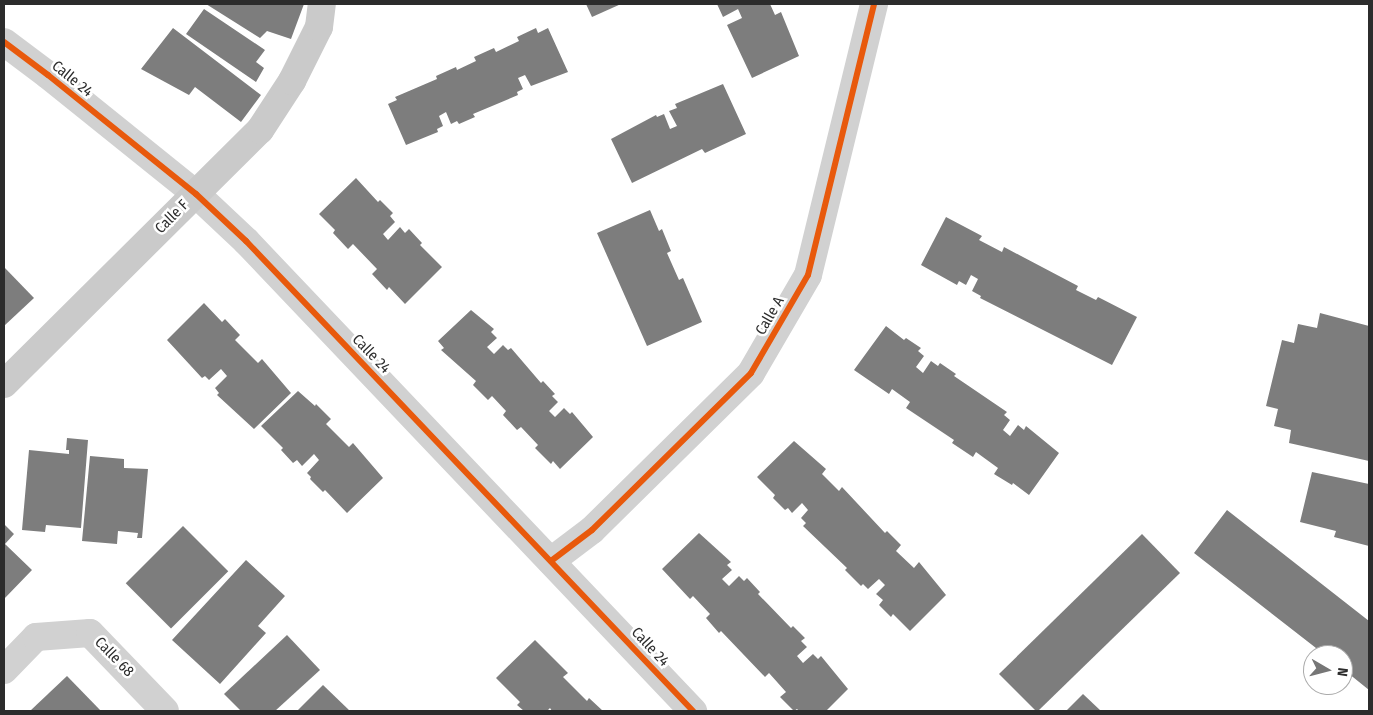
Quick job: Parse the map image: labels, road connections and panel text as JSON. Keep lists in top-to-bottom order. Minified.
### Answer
{"streets":{"street":["Calle 24","Calle F","Calle A","Calle 68"]},"crossings":[["Calle 24","Calle F"],["Calle 24","Calle A"]],"north":"right"}
